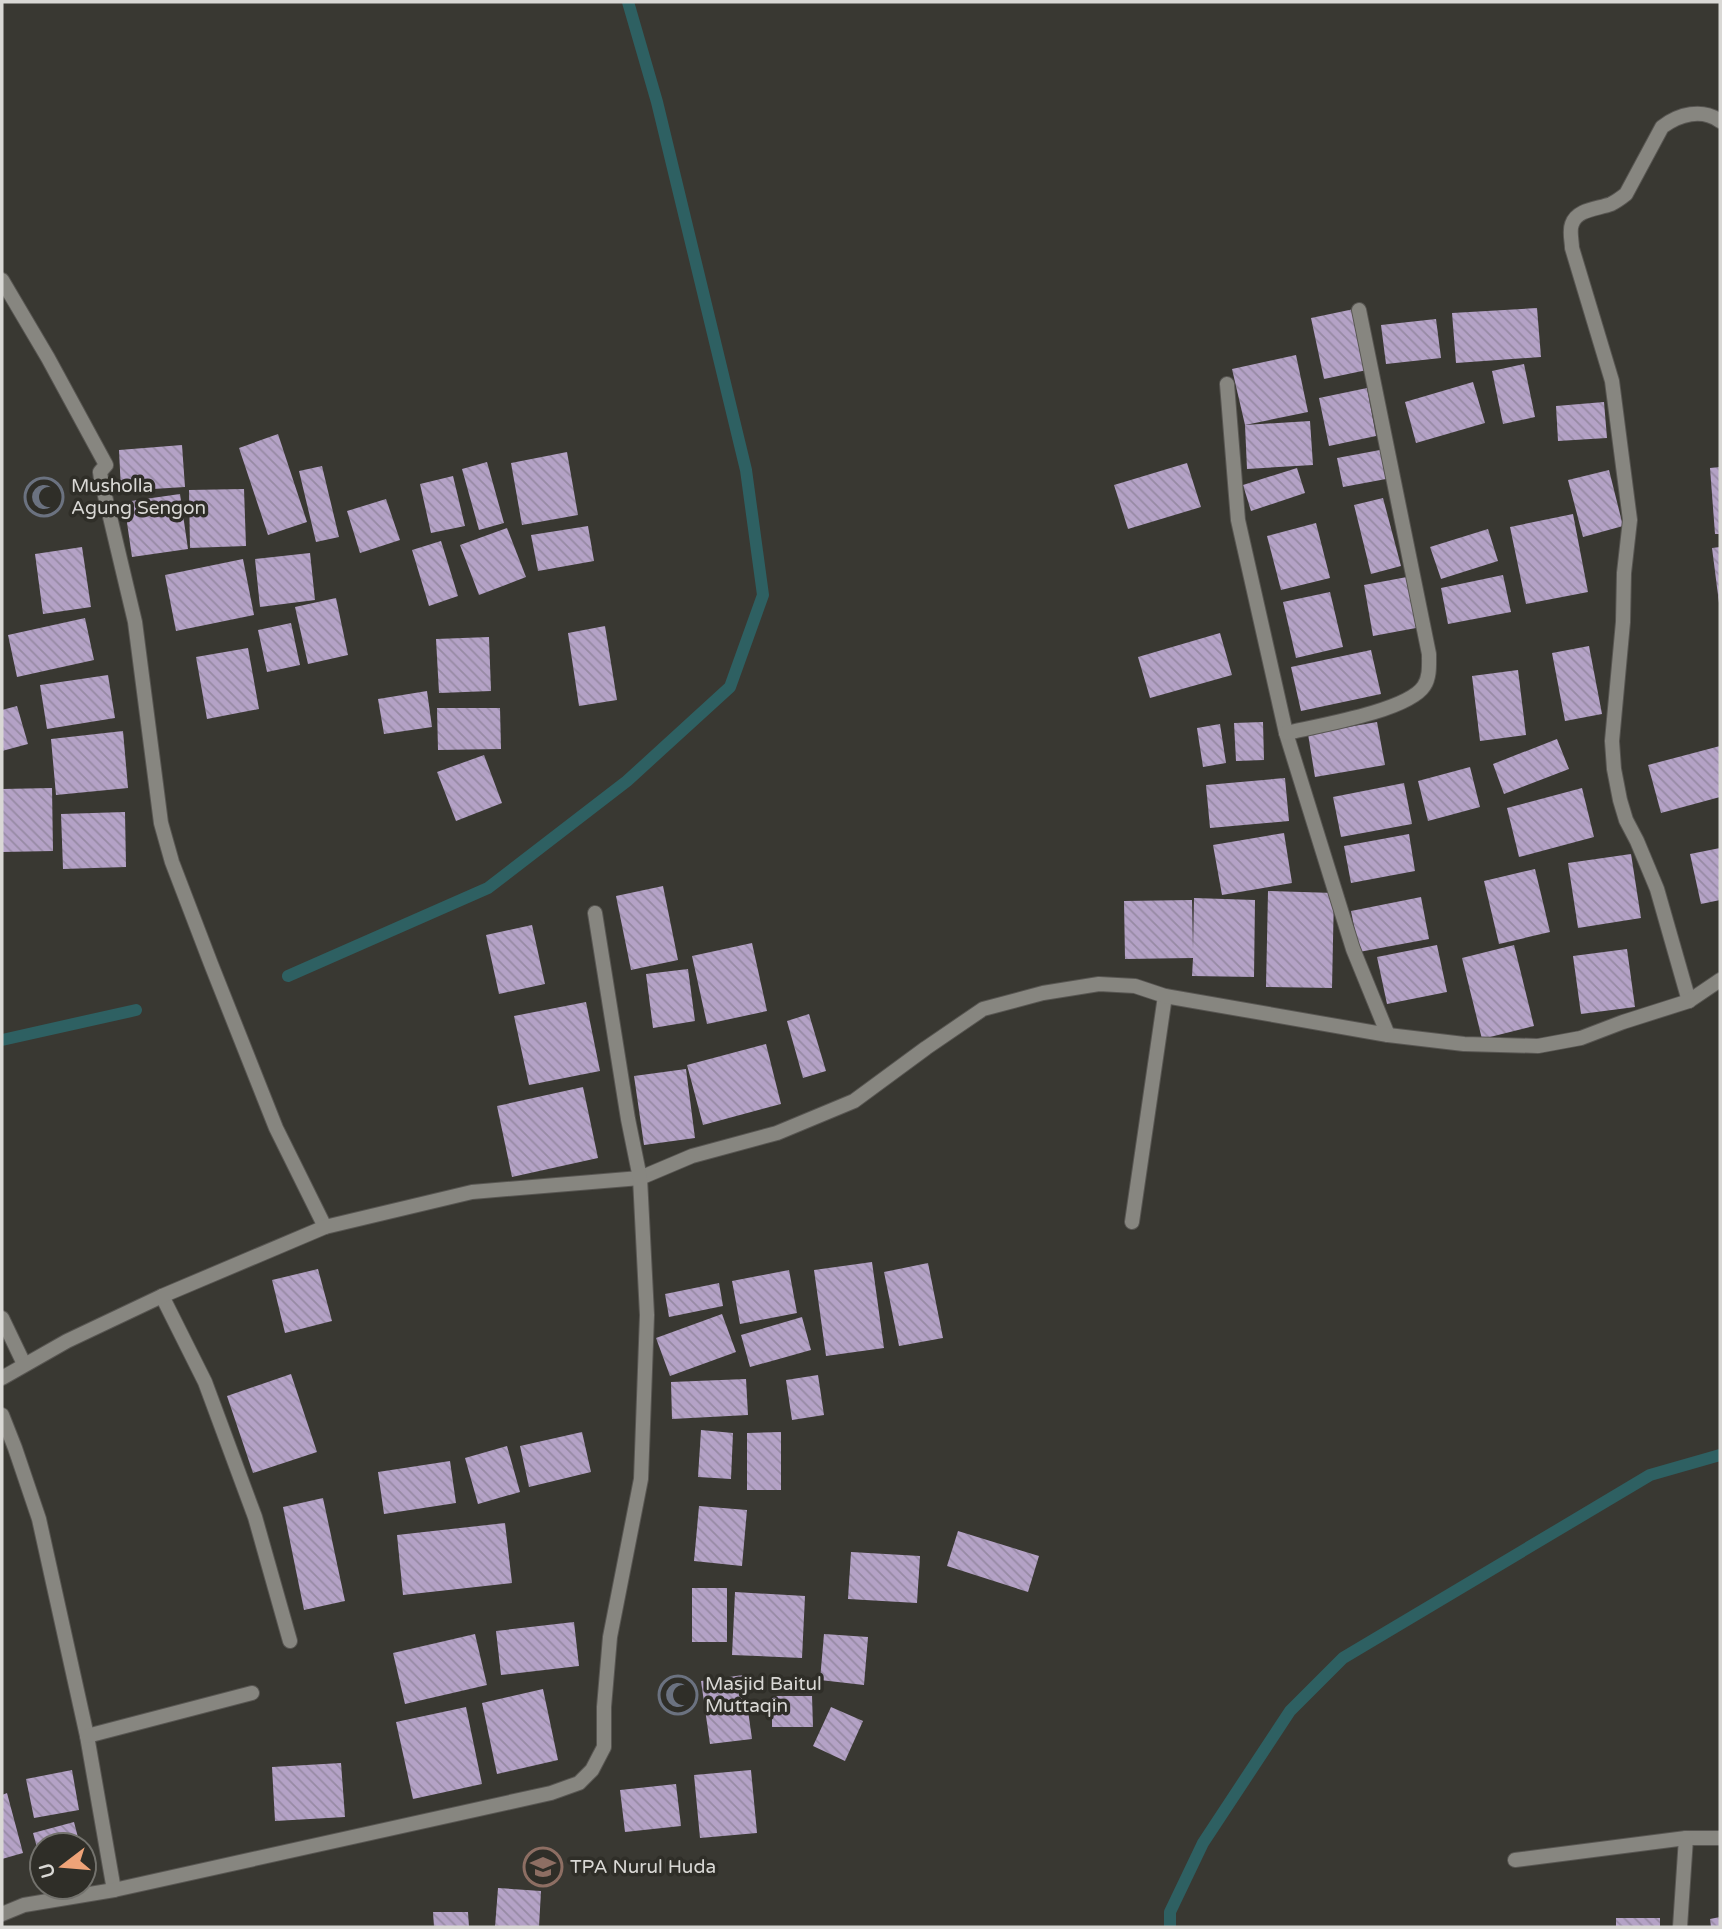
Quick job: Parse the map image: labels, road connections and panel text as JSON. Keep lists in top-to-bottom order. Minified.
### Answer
{"places":{"mosque":["Musholla Agung Sengon","Masjid Baitul Muttaqin"],"school or university":["TPA Nurul Huda"]},"north":"left"}
